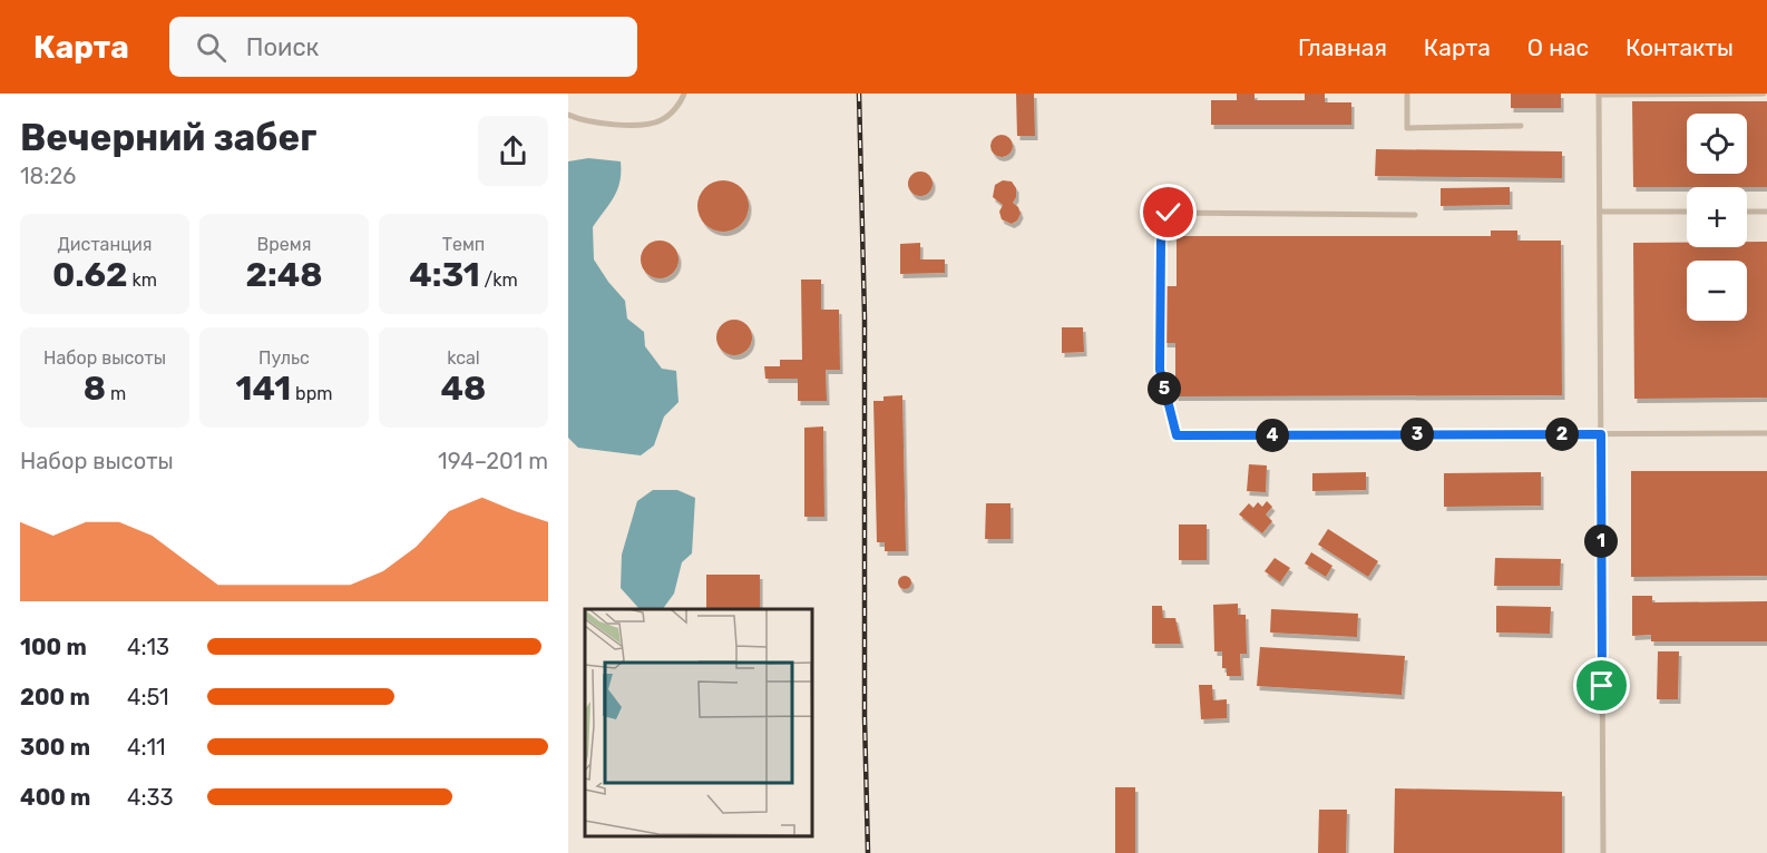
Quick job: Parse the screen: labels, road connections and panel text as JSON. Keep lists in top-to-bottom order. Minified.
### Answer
{"page":{"header":"Карта","search":"Поиск","nav":["Главная","Карта","О нас","Контакты"],"heading":["Вечерний забег","18:26"],"map_buttons":["+","−"],"stats":[["Дистанция","0.62 km"],["Время","2:48"],["Темп","4:31 /km"],["Набор высоты","8 m"],["Пульс","141 bpm"],["kcal","48"]],"pins":["5","2","3","4","1"],"chart":["Набор высоты","194–201 m"],"list":[{"name":"100 m","note":"4:13"},{"name":"200 m","note":"4:51"},{"name":"300 m","note":"4:11"},{"name":"400 m","note":"4:33"}]}}
